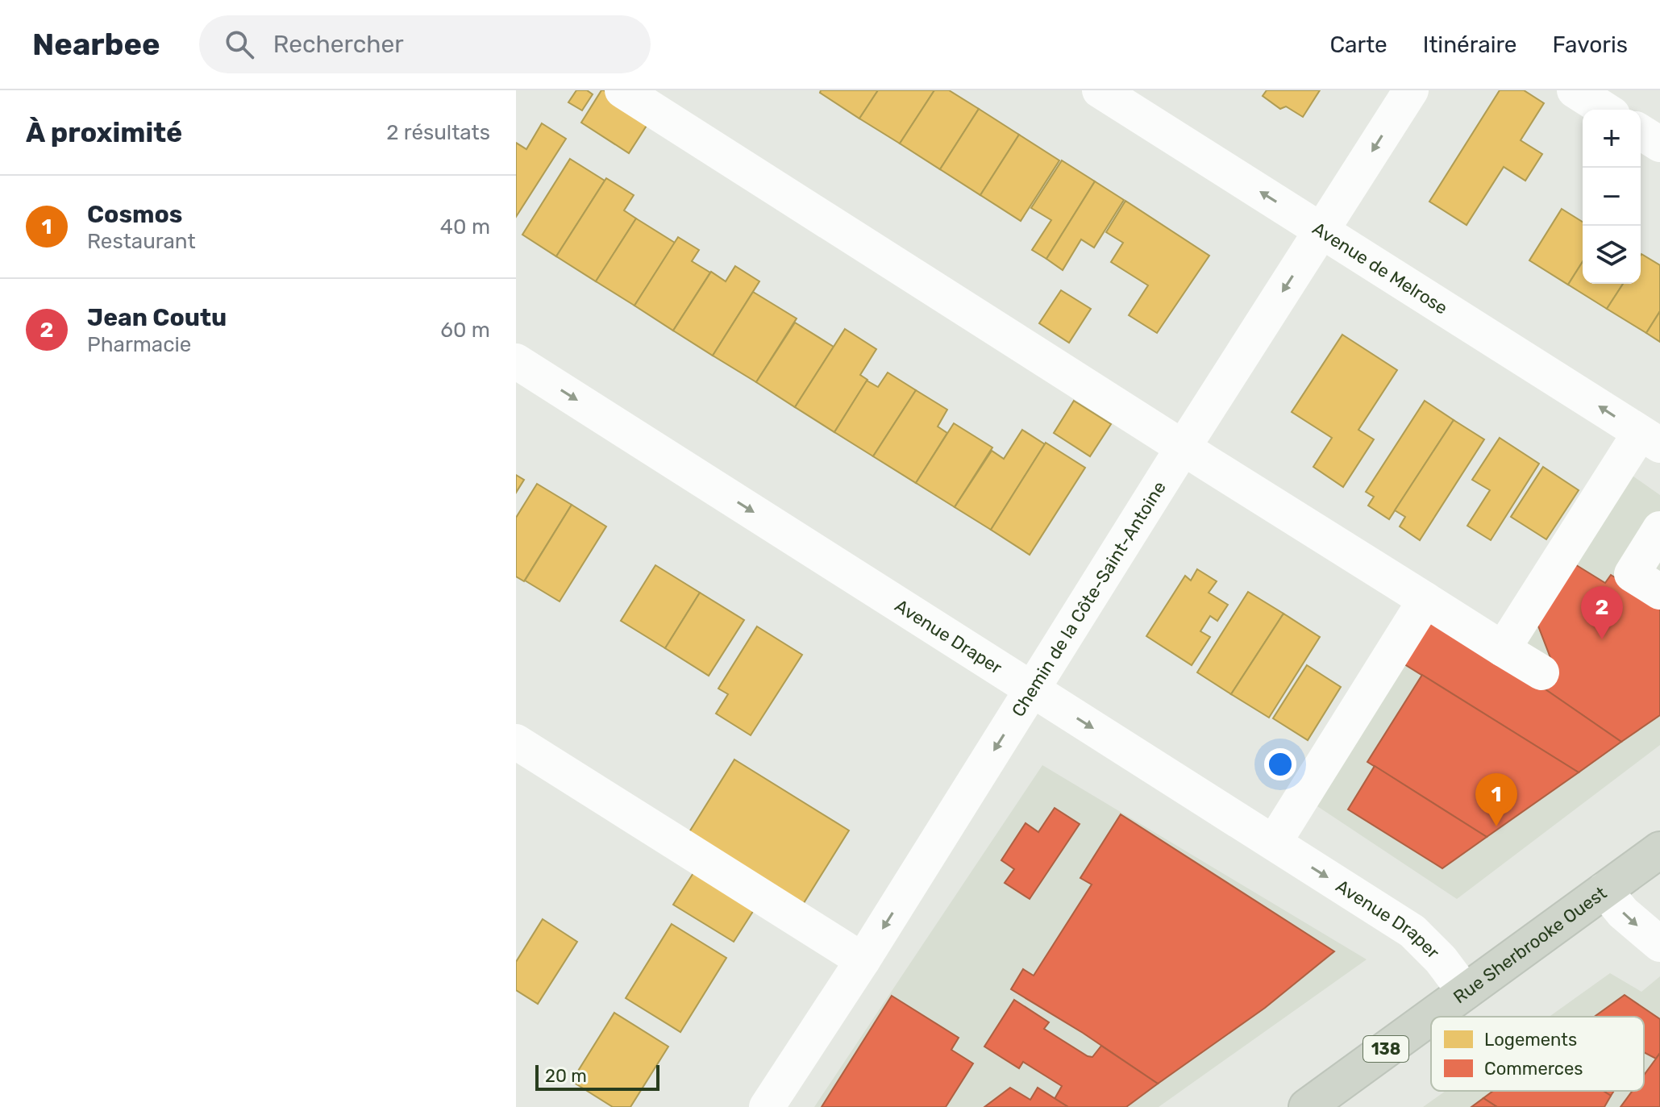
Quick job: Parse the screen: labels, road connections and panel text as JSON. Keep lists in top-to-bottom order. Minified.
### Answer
{"streets":{"main road":["Rue Sherbrooke Ouest","138"],"street":["Avenue de Melrose","Chemin de la Côte-Saint-Antoine","Avenue Draper"]},"crossings":[["Avenue de Melrose","Chemin de la Côte-Saint-Antoine"],["Chemin de la Côte-Saint-Antoine","Avenue Draper"],["Avenue Draper","Rue Sherbrooke Ouest"]],"one_way":["Chemin de la Côte-Saint-Antoine"],"legend":["Logements","Commerces"],"scale_bar":"20 m","page":{"header":"Nearbee","search":"Rechercher","nav":["Carte","Itinéraire","Favoris"],"heading":["À proximité","2 résultats"],"map_buttons":["+","−"],"list":[{"mark":"1","name":"Cosmos","note":"Restaurant","value":"40 m"},{"mark":"2","name":"Jean Coutu","note":"Pharmacie","value":"60 m"}],"pins":["2","1"],"scale":"20 m"}}
